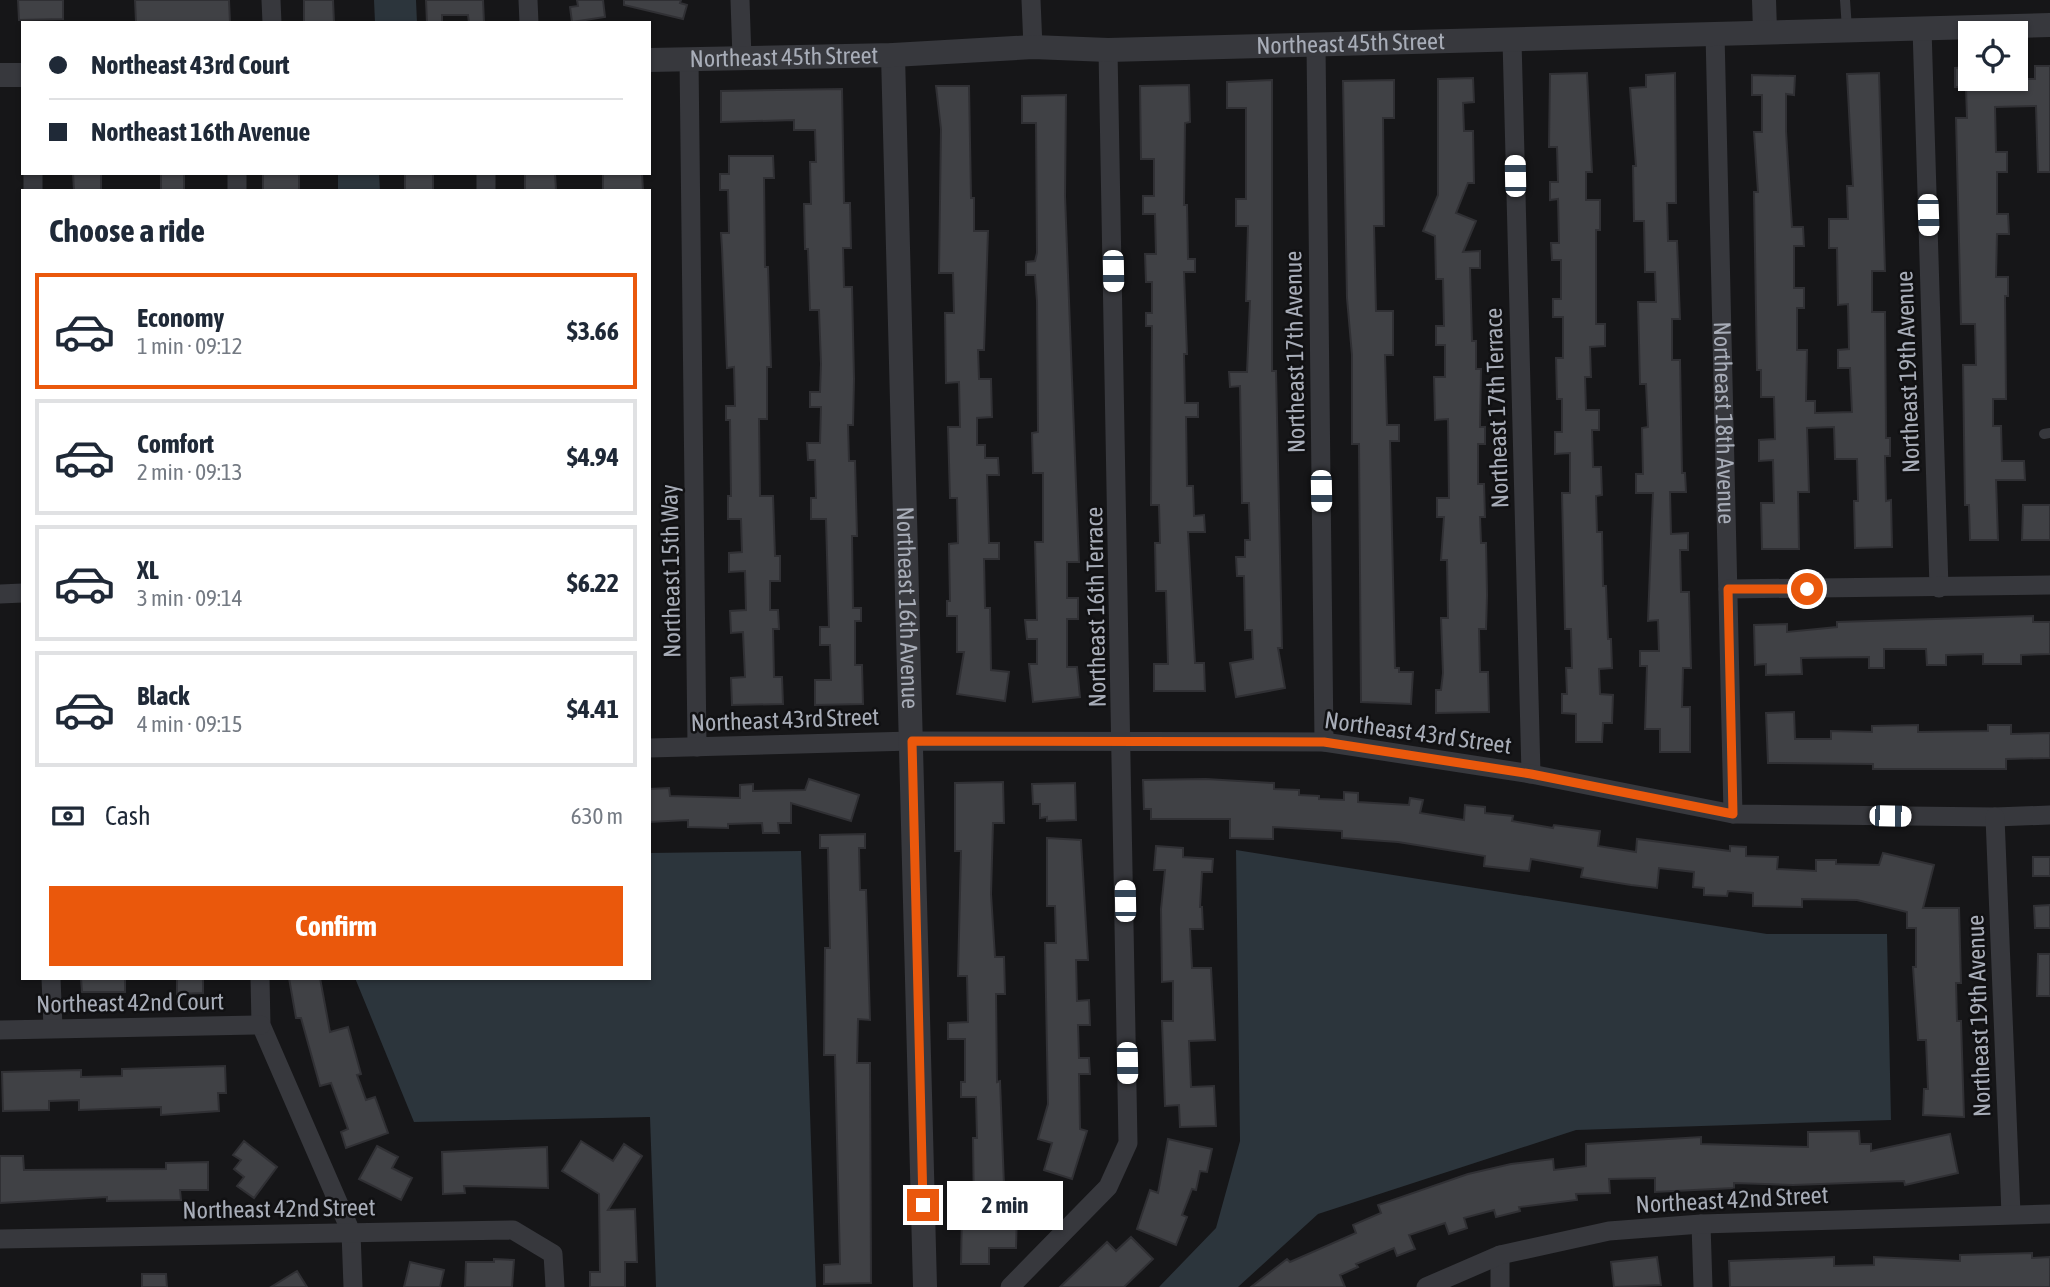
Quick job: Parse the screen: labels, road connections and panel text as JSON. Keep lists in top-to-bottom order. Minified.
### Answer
{"streets":{"street":["Northeast 45th Street","Northeast 17th Avenue","Northeast 19th Avenue","Northeast 17th Terrace","Northeast 18th Avenue","Northeast 15th Way","Northeast 16th Terrace","Northeast 16th Avenue","Northeast 43rd Street","Northeast 42nd Court","Northeast 42nd Street"]},"crossings":[["Northeast 45th Street","Northeast 17th Avenue"],["Northeast 45th Street","Northeast 19th Avenue"],["Northeast 45th Street","Northeast 17th Terrace"],["Northeast 45th Street","Northeast 18th Avenue"],["Northeast 45th Street","Northeast 15th Way"],["Northeast 45th Street","Northeast 16th Terrace"],["Northeast 45th Street","Northeast 16th Avenue"],["Northeast 17th Avenue","Northeast 43rd Street"],["Northeast 19th Avenue","Northeast 43rd Street"],["Northeast 19th Avenue","Northeast 42nd Street"],["Northeast 17th Terrace","Northeast 43rd Street"],["Northeast 18th Avenue","Northeast 43rd Street"],["Northeast 15th Way","Northeast 43rd Street"],["Northeast 16th Terrace","Northeast 43rd Street"],["Northeast 16th Avenue","Northeast 43rd Street"]],"page":{"banner":["Northeast 43rd Court","Northeast 16th Avenue"],"heading":"Choose a ride","list":[{"name":"Economy","note":"1 min · 09:12","value":"$3.66"},{"name":"Comfort","note":"2 min · 09:13","value":"$4.94"},{"name":"XL","note":"3 min · 09:14","value":"$6.22"},{"name":"Black","note":"4 min · 09:15","value":"$4.41"}],"pay":["Cash","630 m"],"buttons":"Confirm","bubble":"2 min"}}
